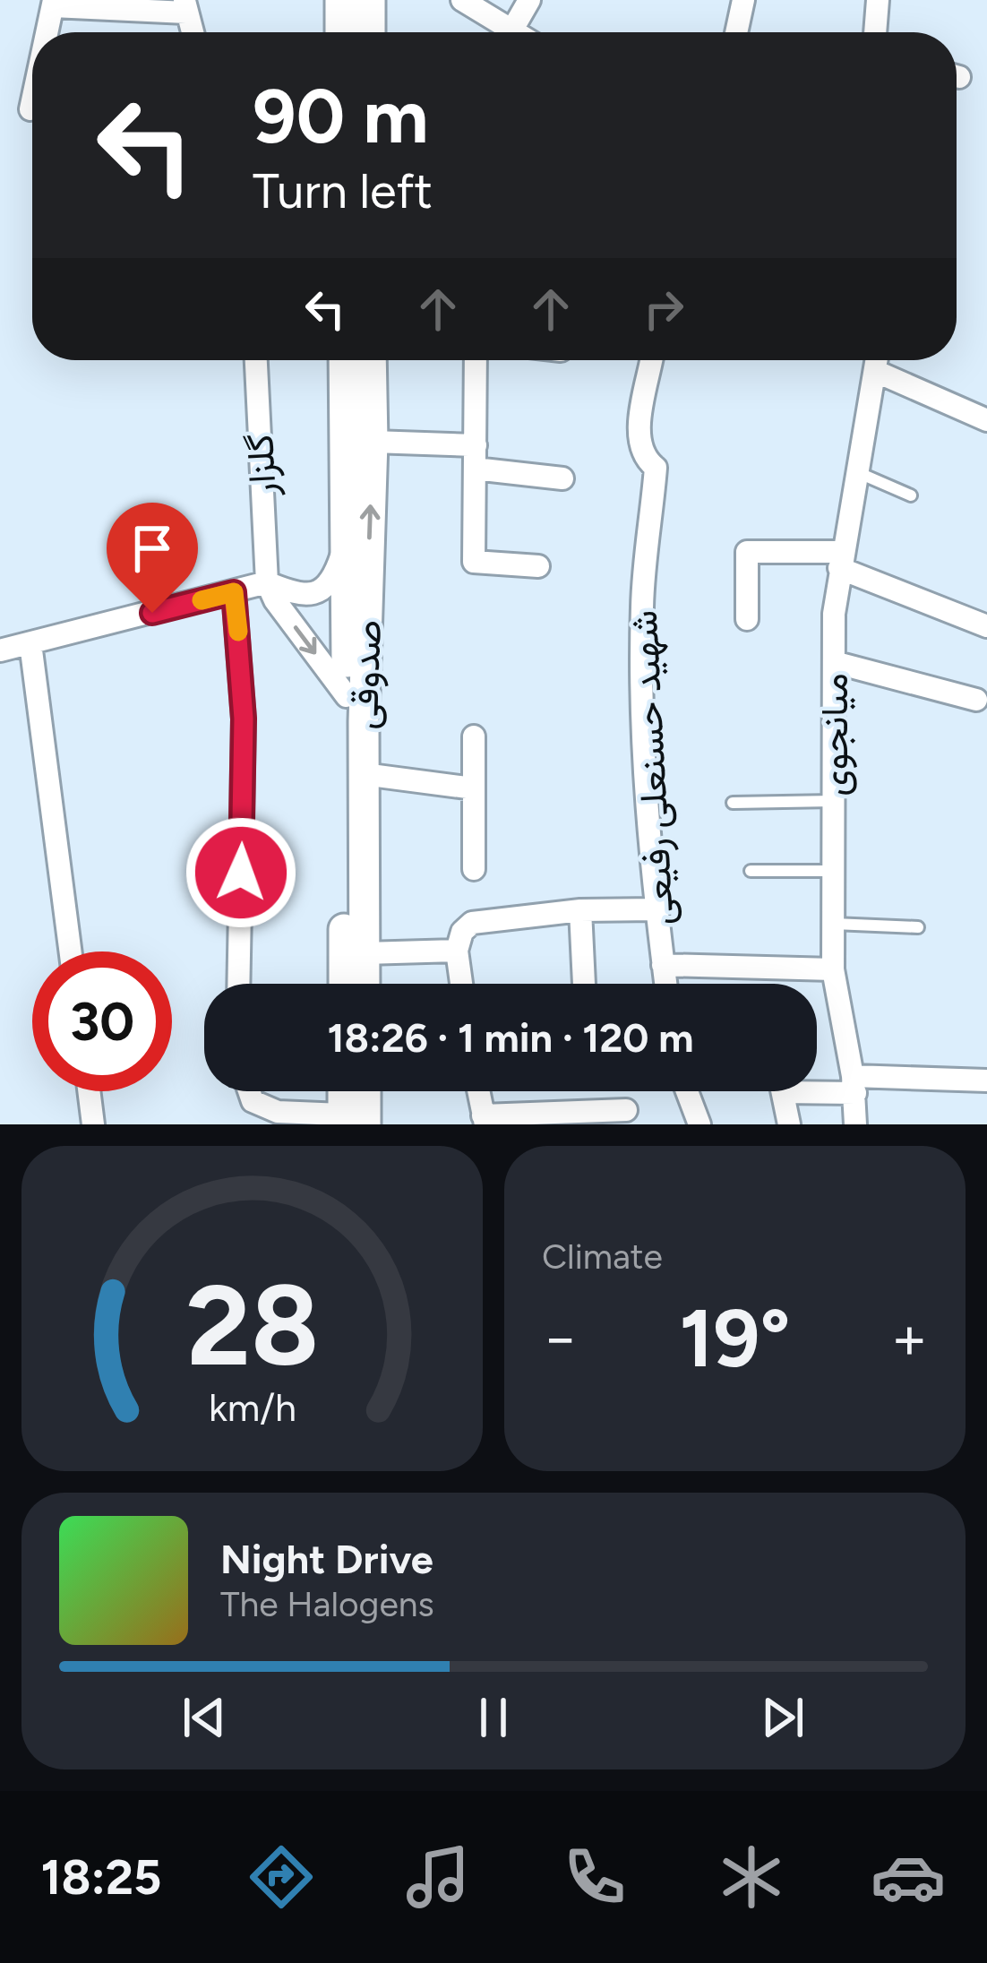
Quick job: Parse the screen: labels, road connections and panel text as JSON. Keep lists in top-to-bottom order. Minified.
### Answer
{"streets":{"main road":["صدوقی"],"street":["گلزار","میانجوی","شهید حسنعلی رفیعی"]},"page":{"turn":["90 m","Turn left"],"limit":"30","trip":"18:26 · 1 min · 120 m","tile":"Climate","heat":["−","19°","+"],"song":["Night Drive","The Halogens"],"tabs":"18:25","gauge":["28","km/h"]}}
